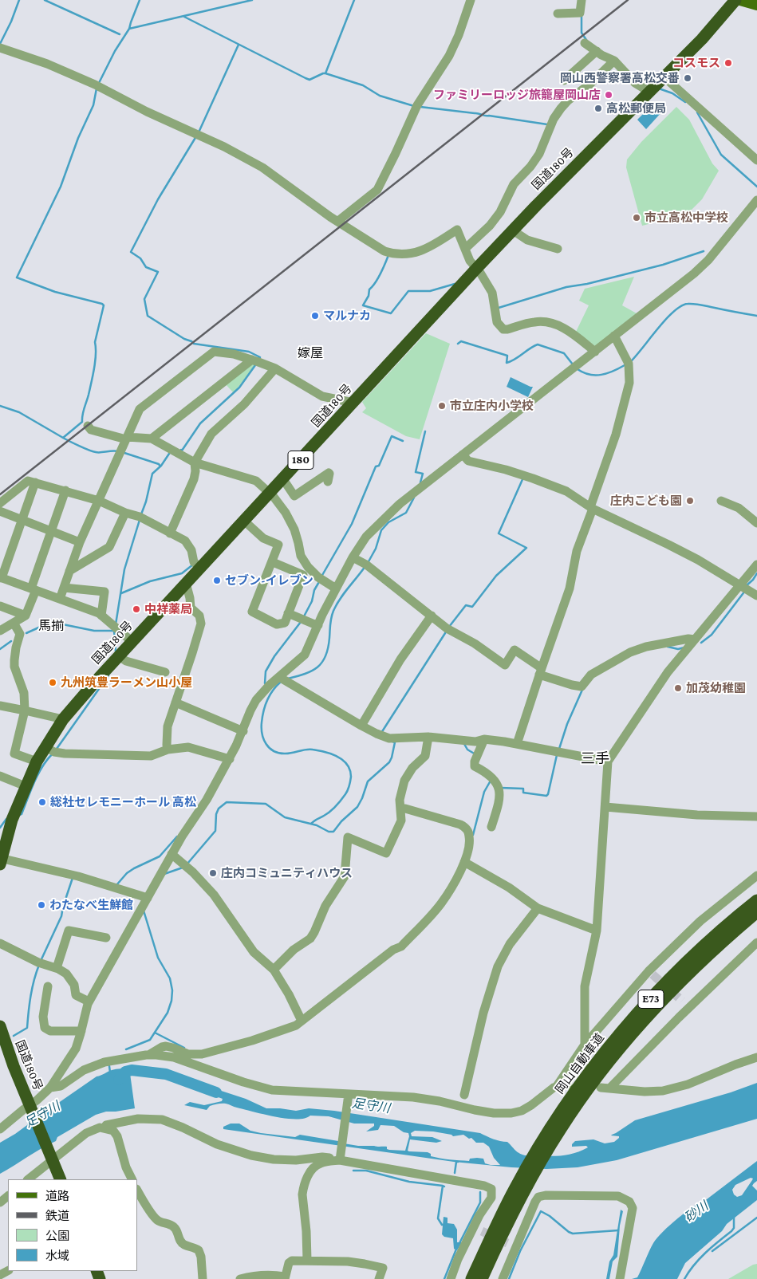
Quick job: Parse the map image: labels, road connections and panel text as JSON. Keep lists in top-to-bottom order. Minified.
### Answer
{"streets":{"highway":["国道180号","180","E73","岡山自動車道"]},"districts":["嫁屋","馬揃","三手"],"water":["足守川","砂川"],"places":["コスモス","岡山西警察署高松交番","ファミリーロッジ旅籠屋岡山店","高松郵便局","市立高松中学校","マルナカ","市立庄内小学校","庄内こども園","セブン-イレブン","中祥薬局","九州筑豊ラーメン山小屋","加茂幼稚園","総社セレモニーホール 高松","庄内コミュニティハウス","わたなべ生鮮館"],"legend":["道路","鉄道","公園","水域"]}
